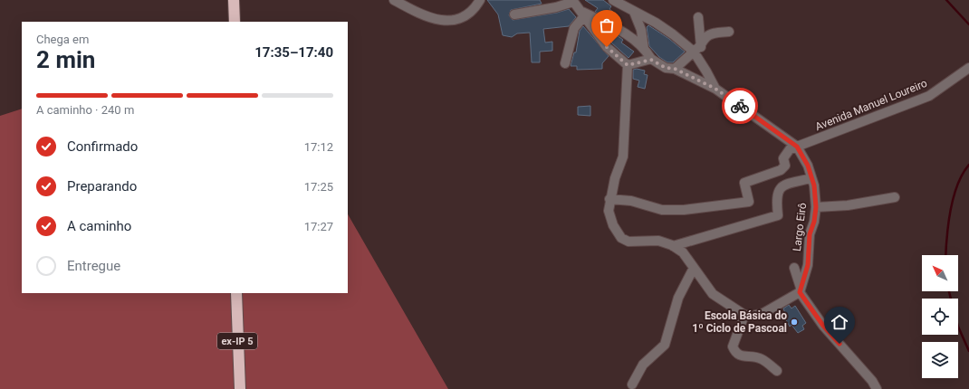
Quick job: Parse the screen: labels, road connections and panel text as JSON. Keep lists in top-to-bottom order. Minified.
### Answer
{"streets":{"highway":["ex-IP 5"],"street":["Avenida Manuel Loureiro","Largo Eirô"]},"crossings":[["Avenida Manuel Loureiro","Largo Eirô"]],"places":["Escola Básica do 1º Ciclo de Pascoal"],"north":"top left","page":{"heading":["2 min","Chega em","17:35–17:40"],"bar":"A caminho · 240 m","list":[["Confirmado","17:12"],["Preparando","17:25"],["A caminho","17:27"],"Entregue"]}}
